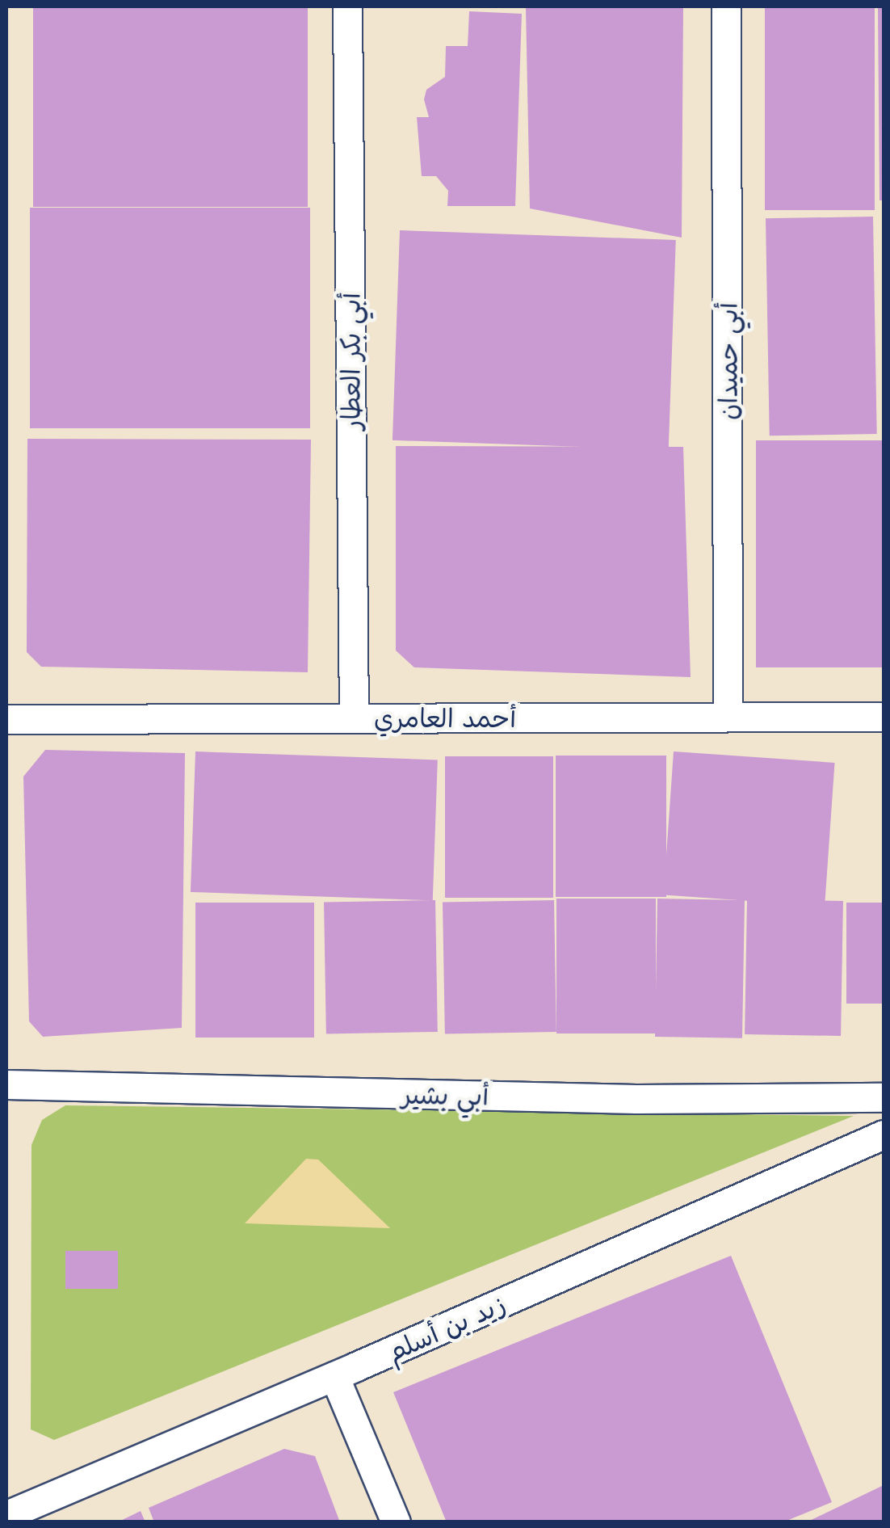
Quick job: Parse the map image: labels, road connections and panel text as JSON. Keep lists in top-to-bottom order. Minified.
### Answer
{"streets":{"street":["أبي بكر العطار","أبي حميدان","أحمد العامري","أبي بشير","زيد بن أسلم"]},"crossings":[["أبي بكر العطار","أحمد العامري"],["أبي حميدان","أحمد العامري"]]}
